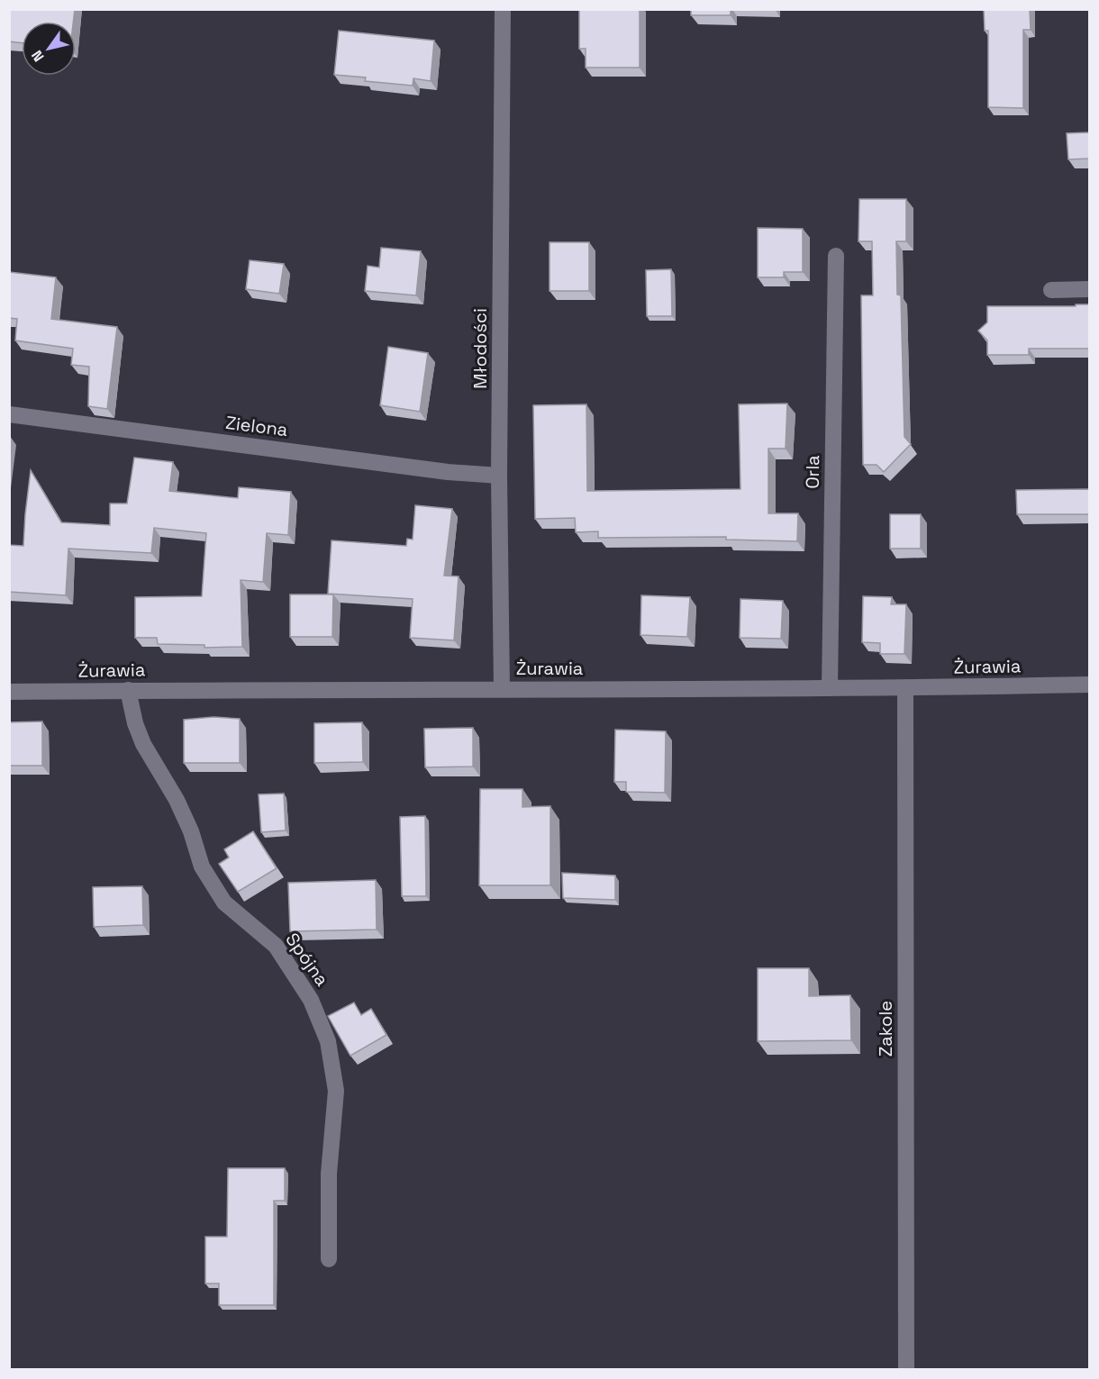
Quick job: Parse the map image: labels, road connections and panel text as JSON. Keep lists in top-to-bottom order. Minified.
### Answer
{"streets":{"street":["Młodości","Zielona","Orla","Żurawia","Spójna","Zakole"]},"crossings":[["Młodości","Zielona"],["Młodości","Żurawia"],["Orla","Żurawia"],["Żurawia","Spójna"],["Żurawia","Zakole"]],"north":"bottom left"}
